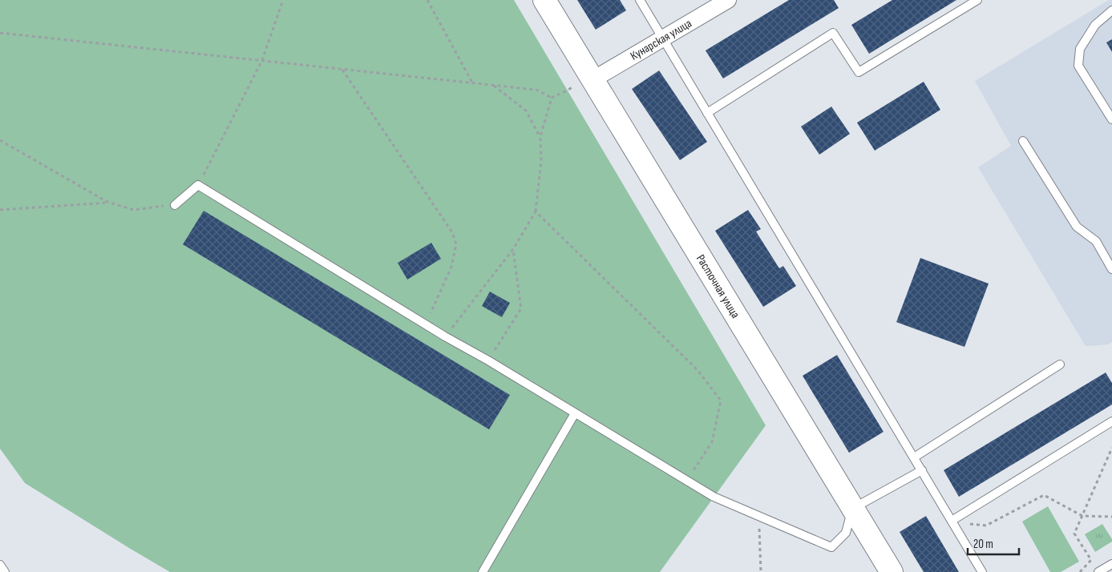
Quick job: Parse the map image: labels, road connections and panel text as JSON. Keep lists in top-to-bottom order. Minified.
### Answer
{"streets":{"main road":["Расточная улица"],"street":["Кунарская улица"]},"crossings":[["Кунарская улица","Расточная улица"]],"scale_bar":"20 m"}
